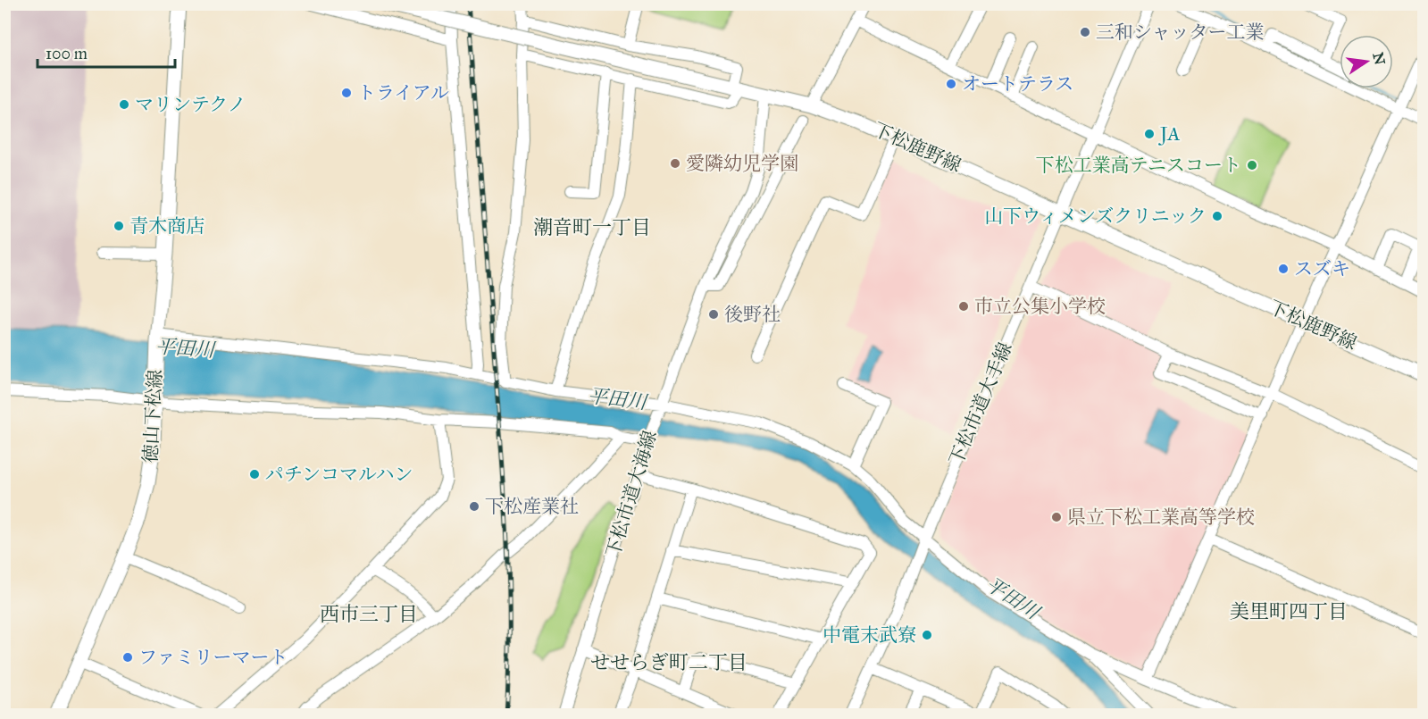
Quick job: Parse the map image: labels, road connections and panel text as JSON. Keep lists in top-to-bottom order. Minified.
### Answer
{"streets":{"main road":["下松鹿野線","徳山下松線"],"street":["下松市道大手線","下松市道大海線"]},"crossings":[["下松鹿野線","下松市道大手線"],["下松鹿野線","下松市道大海線"]],"districts":["潮音町一丁目","美里町四丁目","西市三丁目","せせらぎ町二丁目"],"water":["平田川"],"places":["三和シャッター工業","オートテラス","トライアル","マリンテクノ","JA","愛隣幼児学園","下松工業高テニスコート","山下ウィメンズクリニック","青木商店","スズキ","市立公集小学校","後野社","パチンコマルハン","下松産業社","県立下松工業高等学校","中電末武寮","ファミリーマート"],"scale_bar":"100 m","north":"right"}
